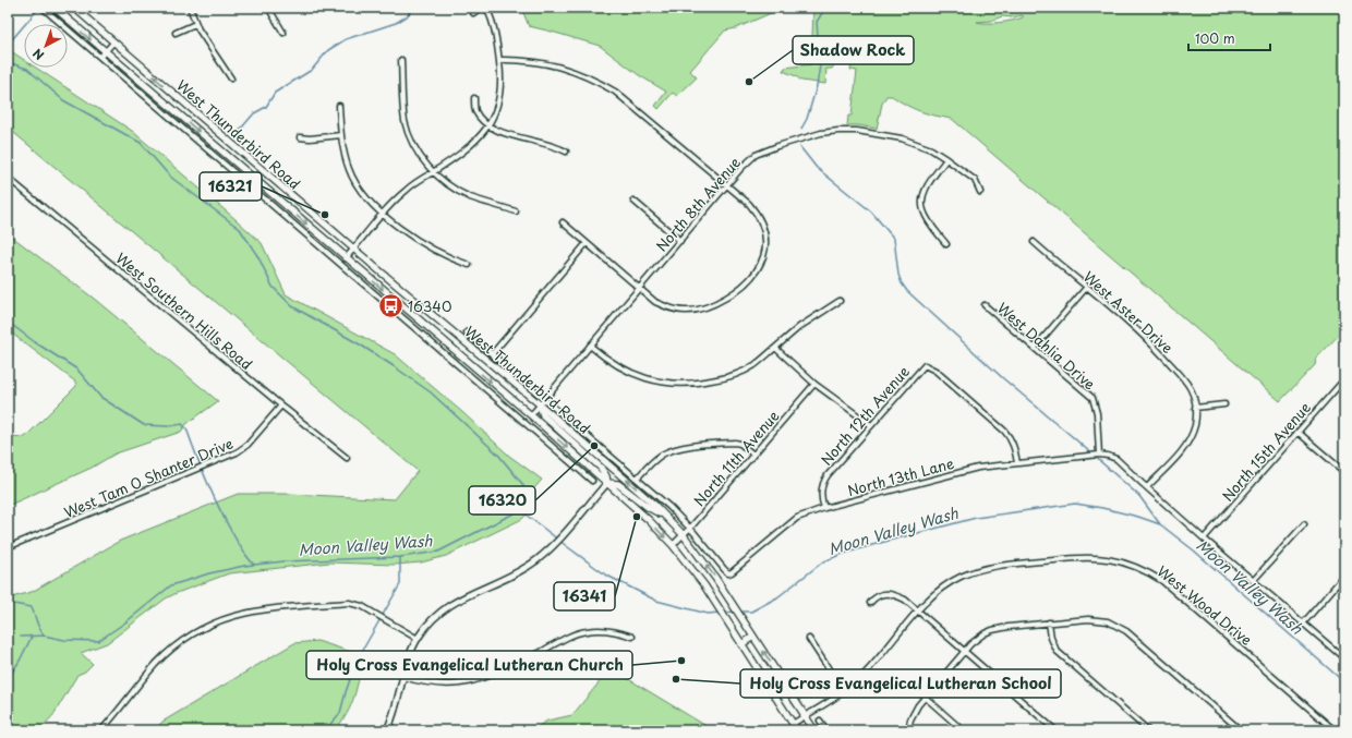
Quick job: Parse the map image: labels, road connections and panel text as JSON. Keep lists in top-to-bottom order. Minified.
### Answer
{"streets":{"main road":["West Thunderbird Road"],"street":["North 8th Avenue","West Southern Hills Road","West Aster Drive","West Dahlia Drive","North 12th Avenue","North 15th Avenue","North 11th Avenue","North 13th Lane","West Tam O Shanter Drive","West Wood Drive"]},"crossings":[["West Thunderbird Road","North 8th Avenue"],["West Thunderbird Road","North 11th Avenue"],["West Thunderbird Road","North 13th Lane"],["West Thunderbird Road","West Wood Drive"],["West Southern Hills Road","West Tam O Shanter Drive"],["West Dahlia Drive","North 13th Lane"],["North 12th Avenue","North 13th Lane"]],"water":["Moon Valley Wash"],"places":{"other":["Shadow Rock","16321","16320","16341","Holy Cross Evangelical Lutheran Church","Holy Cross Evangelical Lutheran School"],"bus stop":["16340"]},"scale_bar":"100 m","north":"bottom left"}
